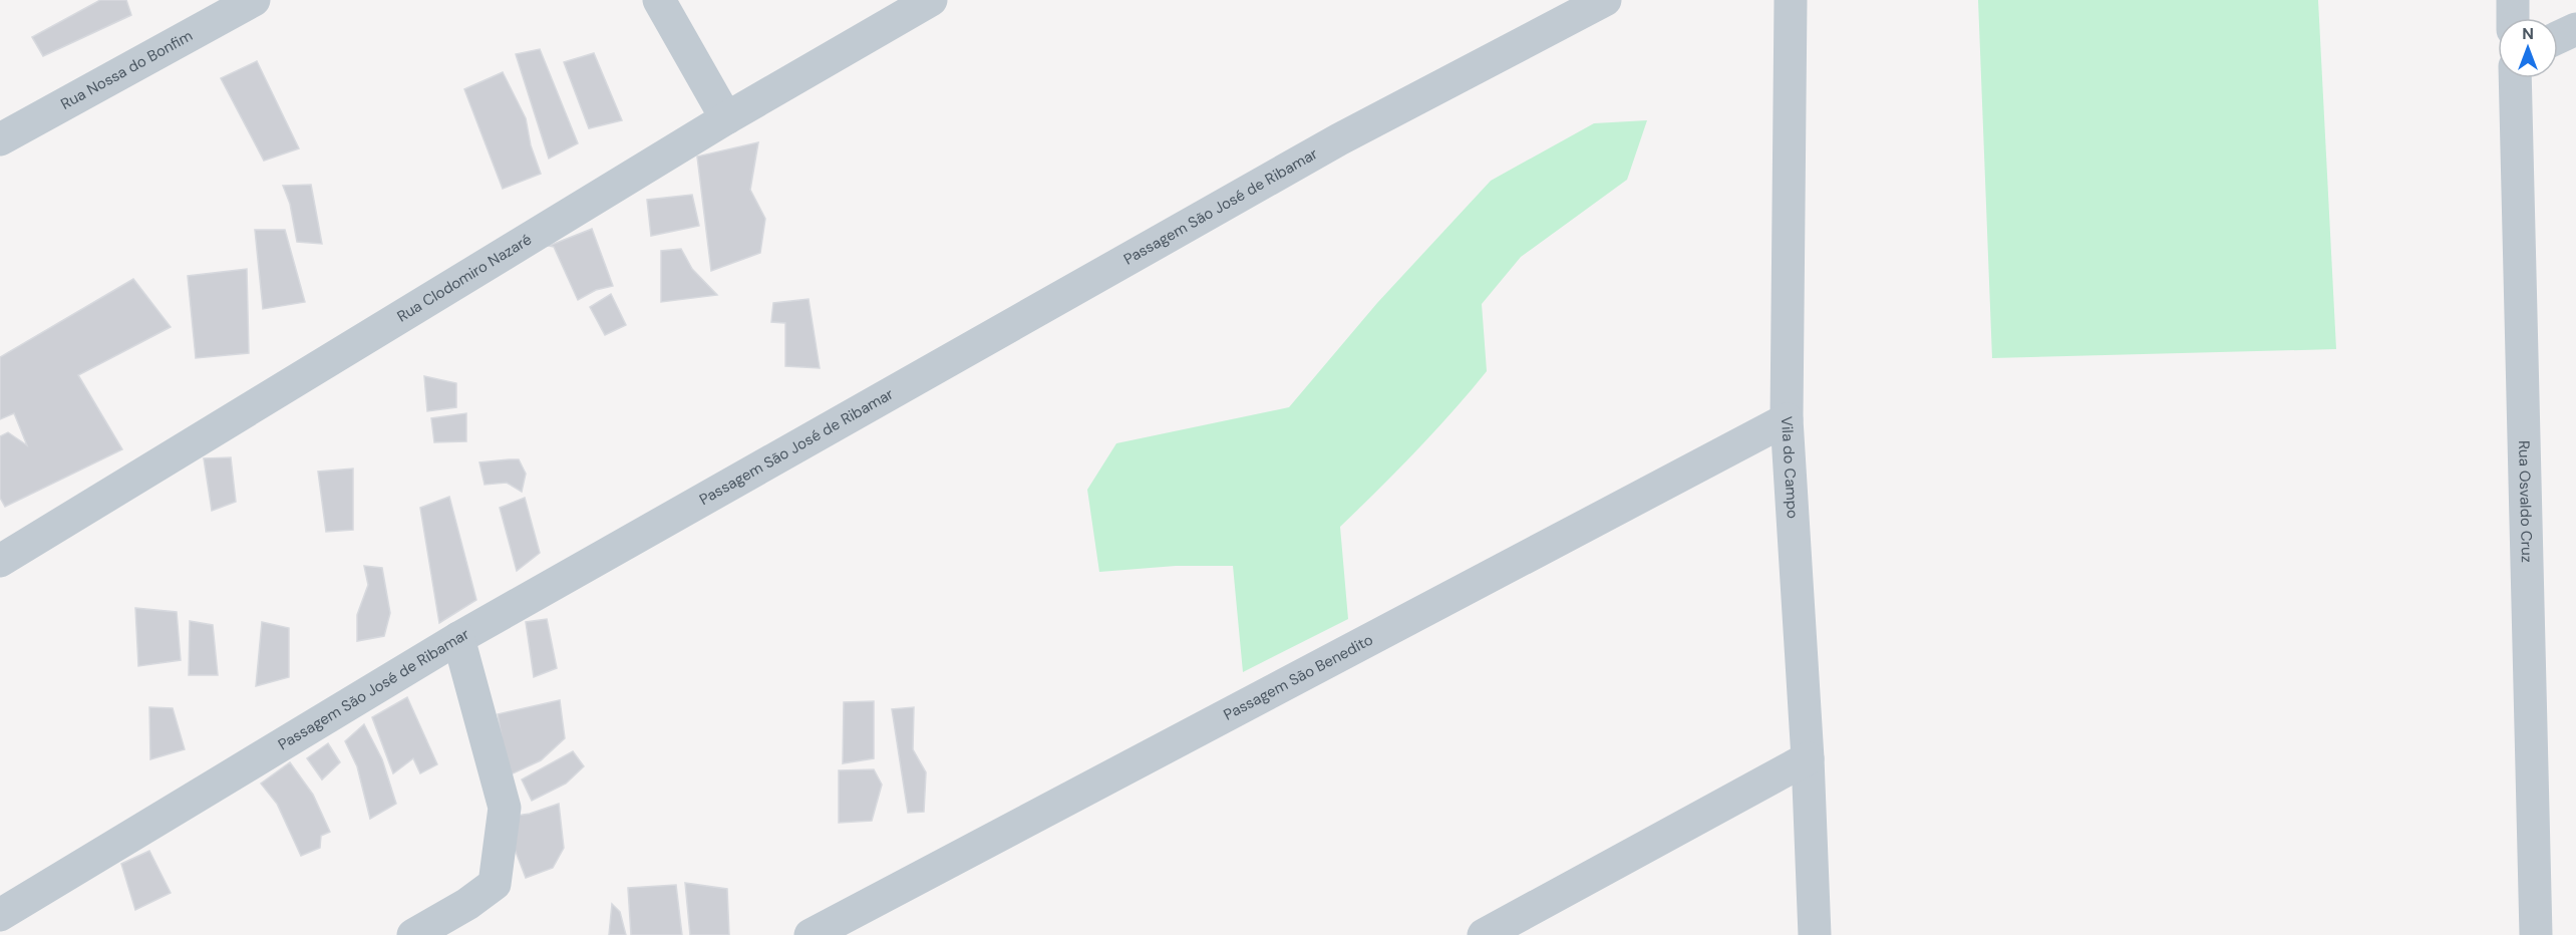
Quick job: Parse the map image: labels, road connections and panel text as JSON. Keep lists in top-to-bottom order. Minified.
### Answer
{"streets":{"street":["Rua Nossa do Bonfim","Passagem São José de Ribamar","Rua Clodomiro Nazaré","Vila do Campo","Rua Osvaldo Cruz","Passagem São Benedito"]},"crossings":[["Vila do Campo","Passagem São Benedito"]],"north":"top"}
